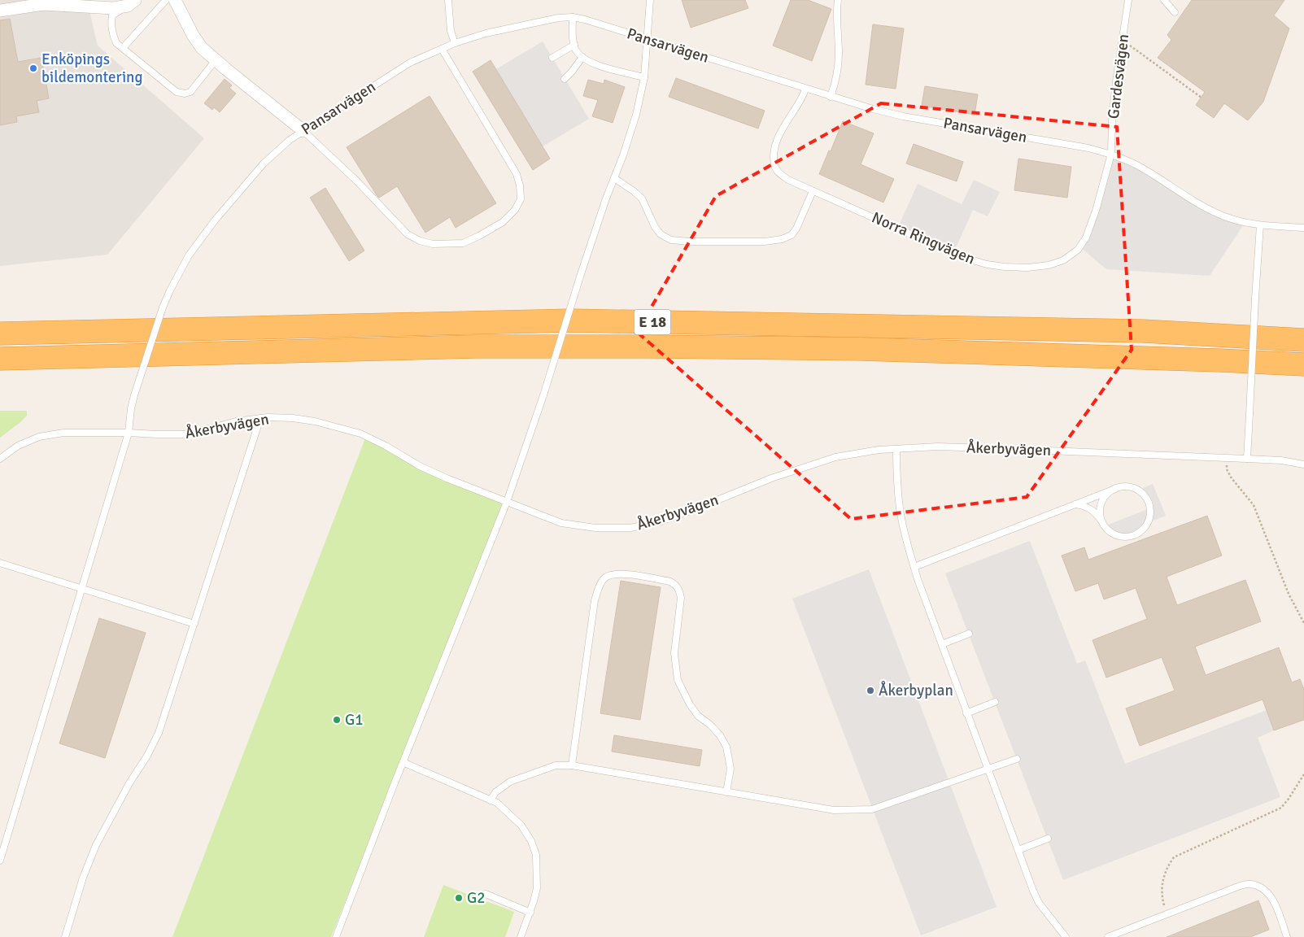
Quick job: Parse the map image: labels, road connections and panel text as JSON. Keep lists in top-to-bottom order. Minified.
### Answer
{"streets":{"highway":["E 18"],"lane":["Pansarvägen","Gardesvägen","Norra Ringvägen","Åkerbyvägen"]},"crossings":[["Pansarvägen","Gardesvägen"],["Pansarvägen","Norra Ringvägen"],["Pansarvägen","Åkerbyvägen"],["Gardesvägen","Norra Ringvägen"]],"places":["Enköpings bildemontering","Åkerbyplan","G1","G2"]}
